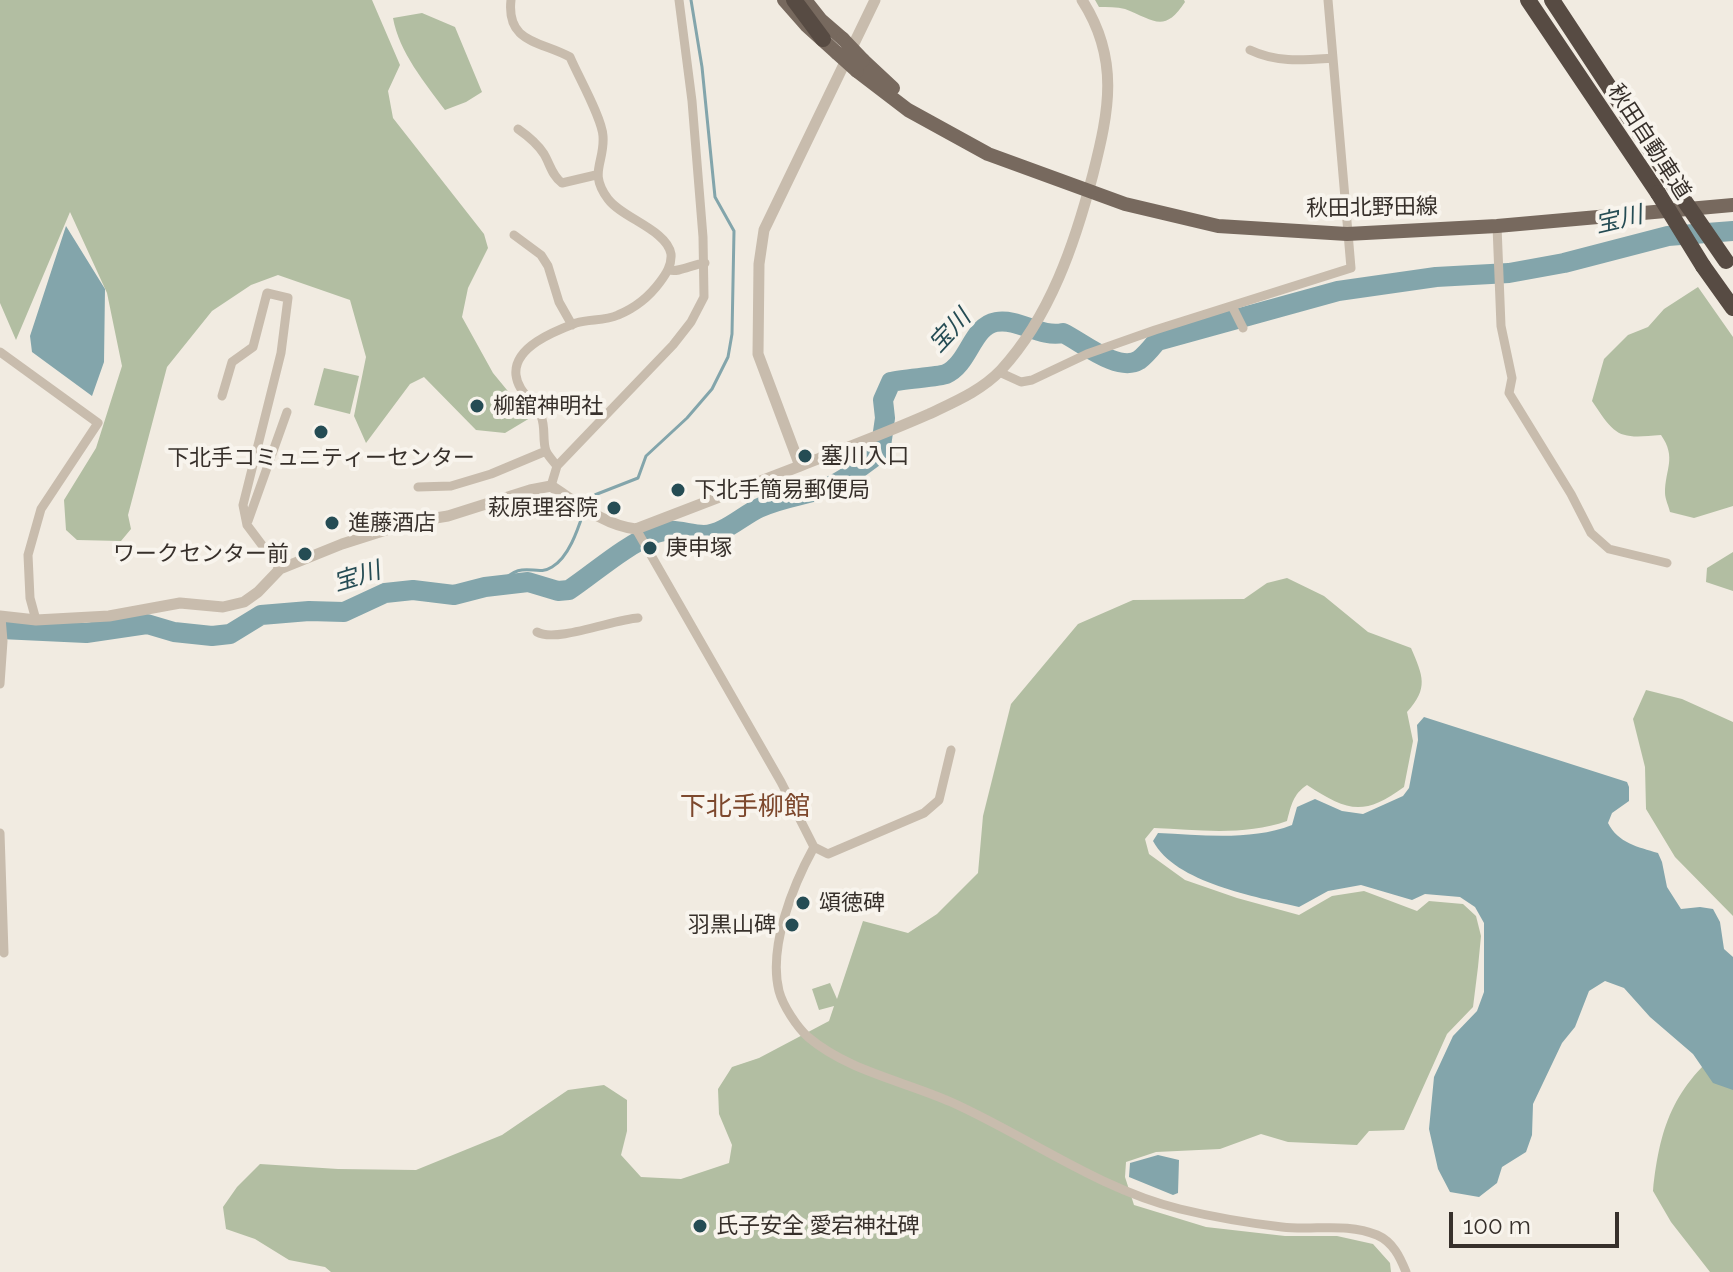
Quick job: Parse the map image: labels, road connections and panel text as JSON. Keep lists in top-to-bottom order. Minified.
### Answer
{"streets":{"highway":["秋田自動車道"],"main road":["秋田北野田線"]},"districts":["下北手柳館"],"water":["宝川"],"places":["柳舘神明社","下北手コミュニティーセンター","塞川入口","下北手簡易郵便局","萩原理容院","進藤酒店","庚申塚","ワークセンター前","頌徳碑","羽黒山碑","氏子安全 愛宕神社碑"],"scale_bar":"100 m"}
